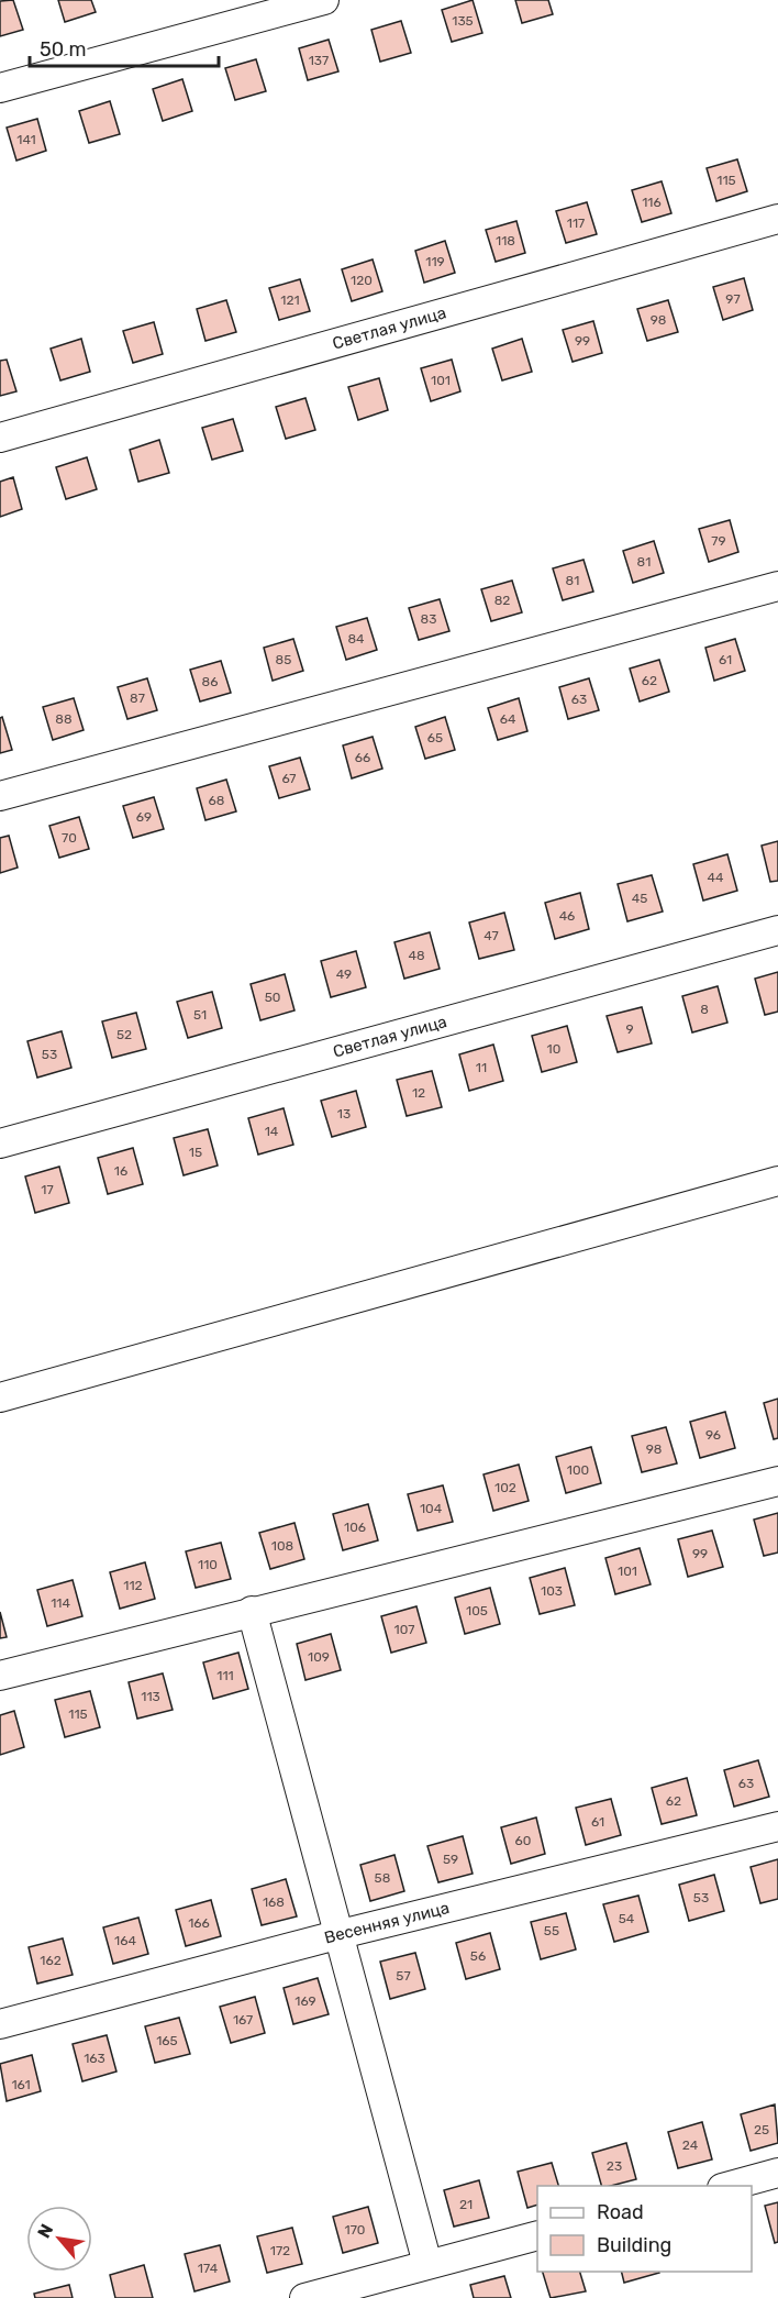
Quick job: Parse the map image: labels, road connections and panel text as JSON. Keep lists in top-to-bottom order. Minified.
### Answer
{"streets":{"street":["Светлая улица","Весенняя улица"]},"house_numbers":["135","137","141","115","116","117","118","119","120","97","121","98","99","101","79","81","81","82","83","84","85","61","62","86","87","63","88","64","65","66","67","68","69","70","44","45","46","47","48","49","50","8","51","9","52","10","53","11","12","13","14","15","16","17","96","98","100","102","104","106","108","99","110","101","112","103","114","105","107","109","111","113","115","63","62","61","60","59","58","53","168","54","166","55","164","56","162","57","169","167","165","163","161","25","24","23","21","170","172","174"],"legend":["Road","Building"],"scale_bar":"50 m","north":"top left"}
